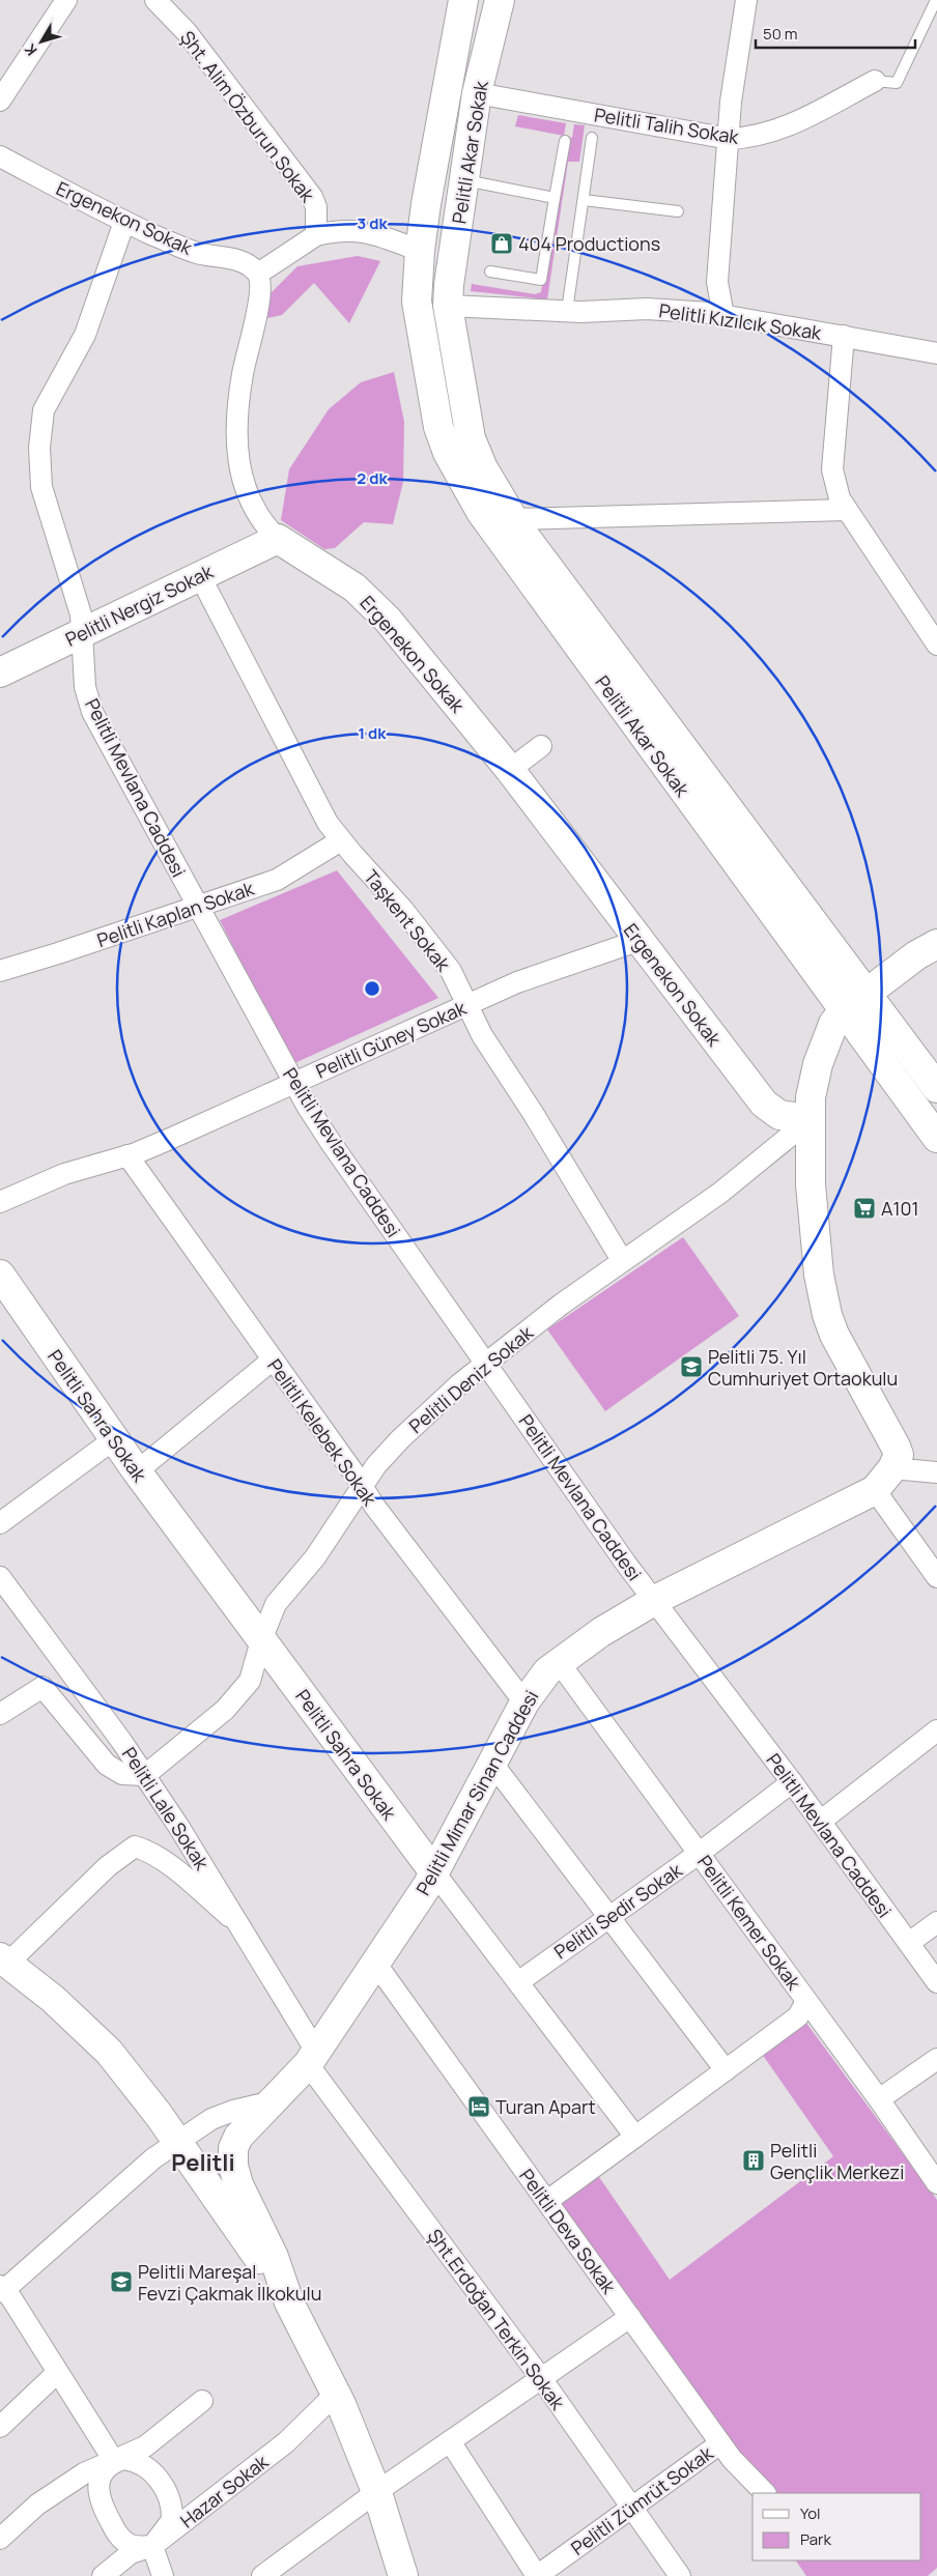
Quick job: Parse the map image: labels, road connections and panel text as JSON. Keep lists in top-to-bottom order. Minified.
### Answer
{"streets":{"street":["Şht. Alim Özburun Sokak","Pelitli Talih Sokak","Pelitli Akar Sokak","Ergenekon Sokak","Pelitli Kızılcık Sokak","Pelitli Nergiz Sokak","Pelitli Mevlana Caddesi","Pelitli Kaplan Sokak","Taşkent Sokak","Pelitli Güney Sokak","Pelitli Deniz Sokak","Pelitli Sahra Sokak","Pelitli Kelebek Sokak","Pelitli Mimar Sinan Caddesi","Pelitli Lale Sokak","Pelitli Sedir Sokak","Pelitli Kemer Sokak","Pelitli Deva Sokak","Şht.Erdoğan Terkin Sokak","Hazar Sokak","Pelitli Zümrüt Sokak"]},"crossings":[["Pelitli Talih Sokak","Pelitli Akar Sokak"],["Pelitli Akar Sokak","Pelitli Kızılcık Sokak"],["Ergenekon Sokak","Pelitli Nergiz Sokak"],["Ergenekon Sokak","Pelitli Mevlana Caddesi"],["Ergenekon Sokak","Pelitli Güney Sokak"],["Ergenekon Sokak","Pelitli Deniz Sokak"],["Pelitli Nergiz Sokak","Pelitli Mevlana Caddesi"],["Pelitli Nergiz Sokak","Taşkent Sokak"],["Pelitli Mevlana Caddesi","Pelitli Kaplan Sokak"],["Pelitli Mevlana Caddesi","Pelitli Güney Sokak"],["Pelitli Mevlana Caddesi","Pelitli Deniz Sokak"],["Pelitli Mevlana Caddesi","Pelitli Mimar Sinan Caddesi"],["Pelitli Mevlana Caddesi","Pelitli Sedir Sokak"],["Pelitli Kaplan Sokak","Taşkent Sokak"],["Taşkent Sokak","Pelitli Güney Sokak"],["Taşkent Sokak","Pelitli Deniz Sokak"],["Pelitli Güney Sokak","Pelitli Kelebek Sokak"],["Pelitli Deniz Sokak","Pelitli Sahra Sokak"],["Pelitli Deniz Sokak","Pelitli Kelebek Sokak"],["Pelitli Deniz Sokak","Pelitli Lale Sokak"],["Pelitli Sahra Sokak","Pelitli Mimar Sinan Caddesi"],["Pelitli Sahra Sokak","Pelitli Sedir Sokak"],["Pelitli Kelebek Sokak","Pelitli Mimar Sinan Caddesi"],["Pelitli Mimar Sinan Caddesi","Pelitli Lale Sokak"],["Pelitli Mimar Sinan Caddesi","Pelitli Kemer Sokak"],["Pelitli Mimar Sinan Caddesi","Pelitli Deva Sokak"],["Pelitli Mimar Sinan Caddesi","Şht.Erdoğan Terkin Sokak"],["Pelitli Mimar Sinan Caddesi","Hazar Sokak"],["Pelitli Lale Sokak","Şht.Erdoğan Terkin Sokak"],["Pelitli Sedir Sokak","Pelitli Kemer Sokak"],["Pelitli Deva Sokak","Pelitli Zümrüt Sokak"],["Şht.Erdoğan Terkin Sokak","Pelitli Zümrüt Sokak"]],"districts":["Pelitli"],"places":{"shop":["404 Productions"],"supermarket":["A101"],"school or university":["Pelitli 75. Yıl Cumhuriyet Ortaokulu","Pelitli Mareşal Fevzi Çakmak İlkokulu"],"hotel":["Turan Apart"],"building":["Pelitli Gençlik Merkezi"]},"legend":["Yol","Park"],"scale_bar":"50 m","north":"bottom left","rings":["3 dk","2 dk","1 dk"]}
